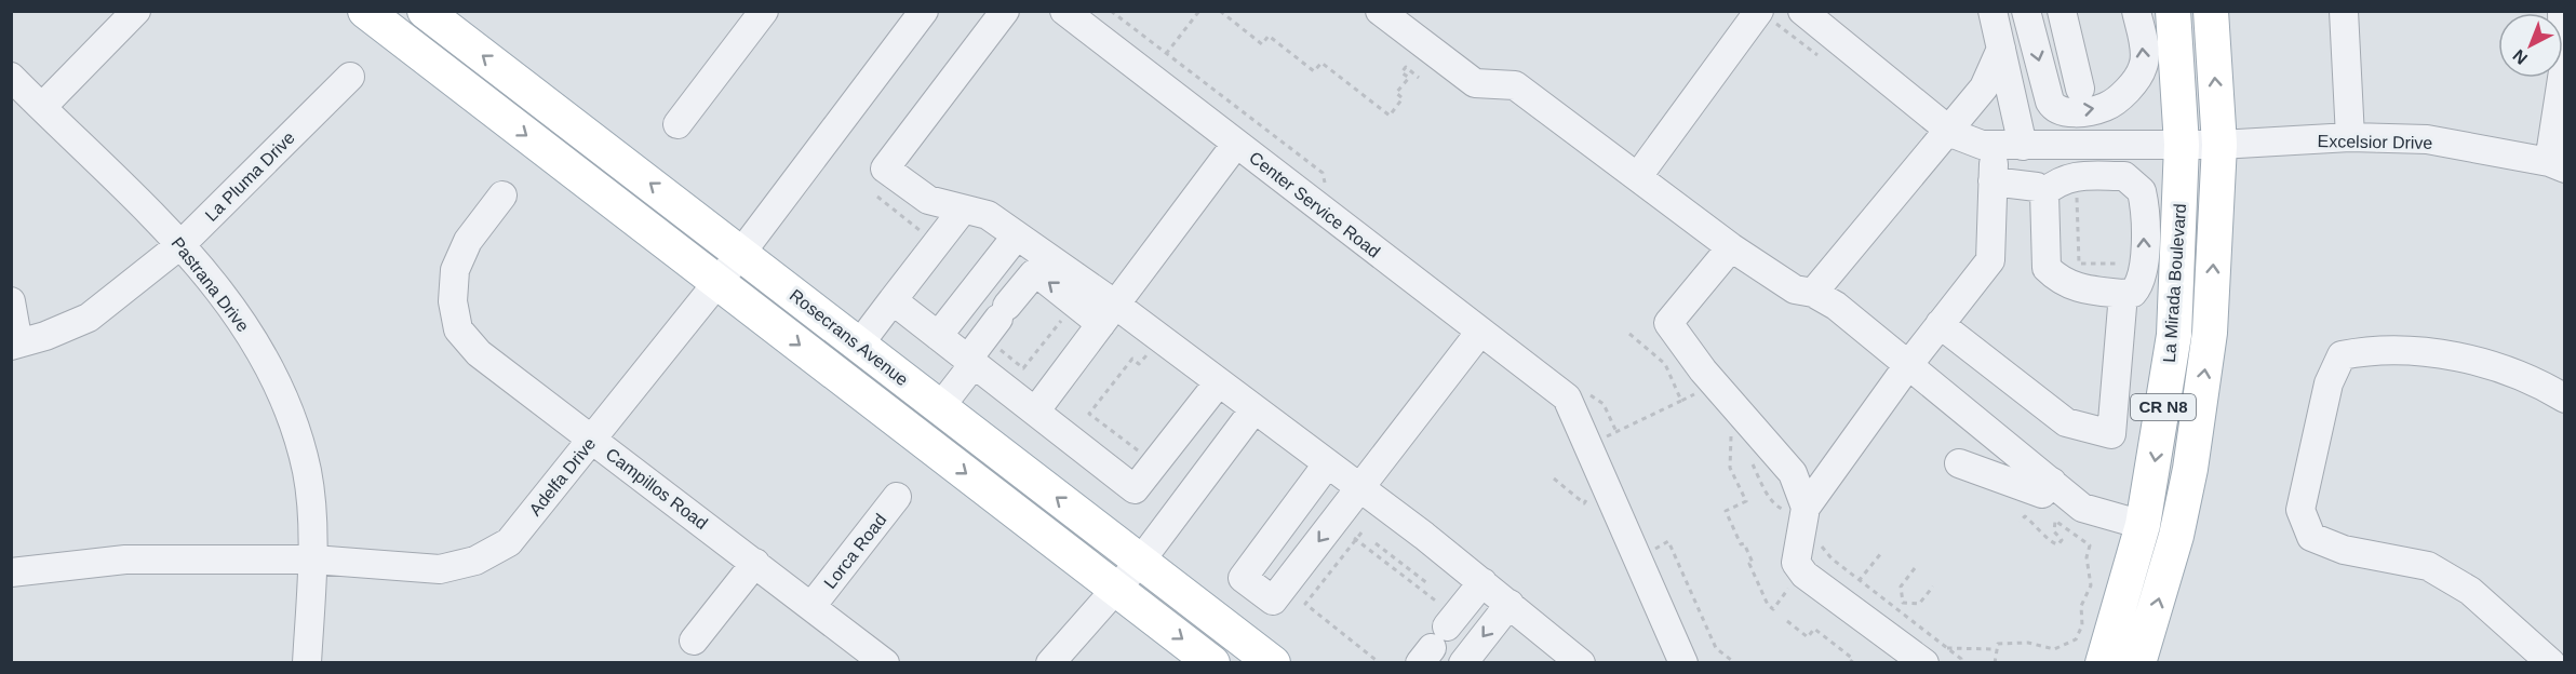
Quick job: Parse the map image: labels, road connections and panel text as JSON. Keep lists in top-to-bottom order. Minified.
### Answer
{"streets":{"main road":["La Mirada Boulevard","Rosecrans Avenue","CR N8"],"street":["Excelsior Drive","La Pluma Drive","Center Service Road","Pastrana Drive","Adelfa Drive","Campillos Road","Lorca Road"]},"crossings":[["Excelsior Drive","La Mirada Boulevard"],["La Pluma Drive","Pastrana Drive"],["Pastrana Drive","Adelfa Drive"],["Rosecrans Avenue","Adelfa Drive"],["Adelfa Drive","Campillos Road"],["Campillos Road","Lorca Road"]],"north":"bottom left"}
